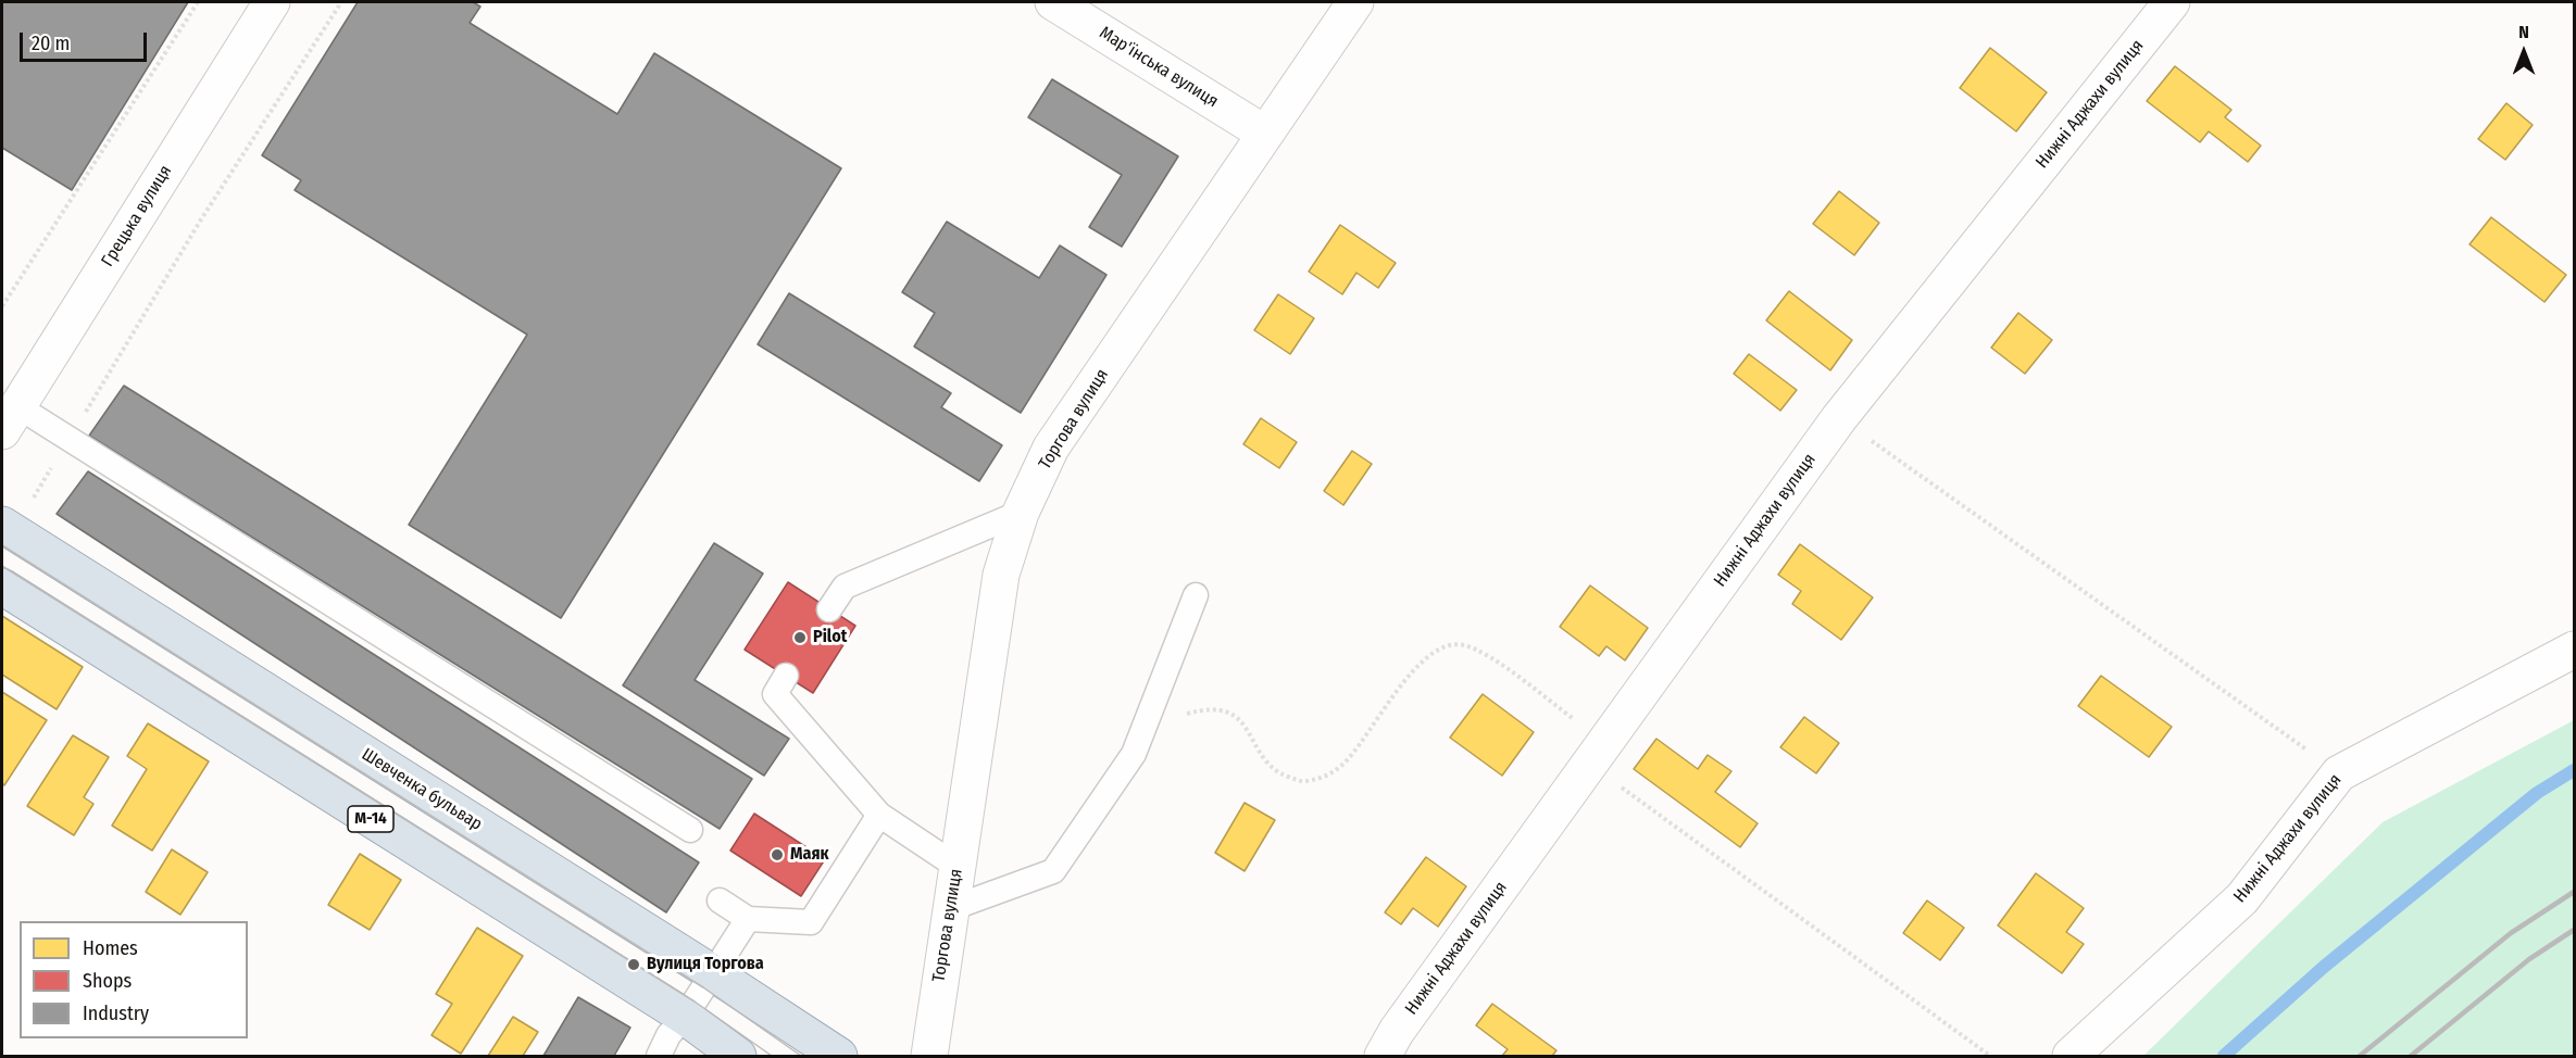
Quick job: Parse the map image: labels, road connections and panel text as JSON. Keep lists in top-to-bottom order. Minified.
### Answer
{"streets":{"highway":["Шевченка бульвар","М-14"],"street":["Мар'їнська вулиця","Нижні Аджахи вулиця","Грецька вулиця","Торгова вулиця"]},"crossings":[["Мар'їнська вулиця","Торгова вулиця"]],"places":["Pilot","Маяк","Вулиця Торгова"],"legend":["Homes","Shops","Industry"],"scale_bar":"20 m","north":"top"}
